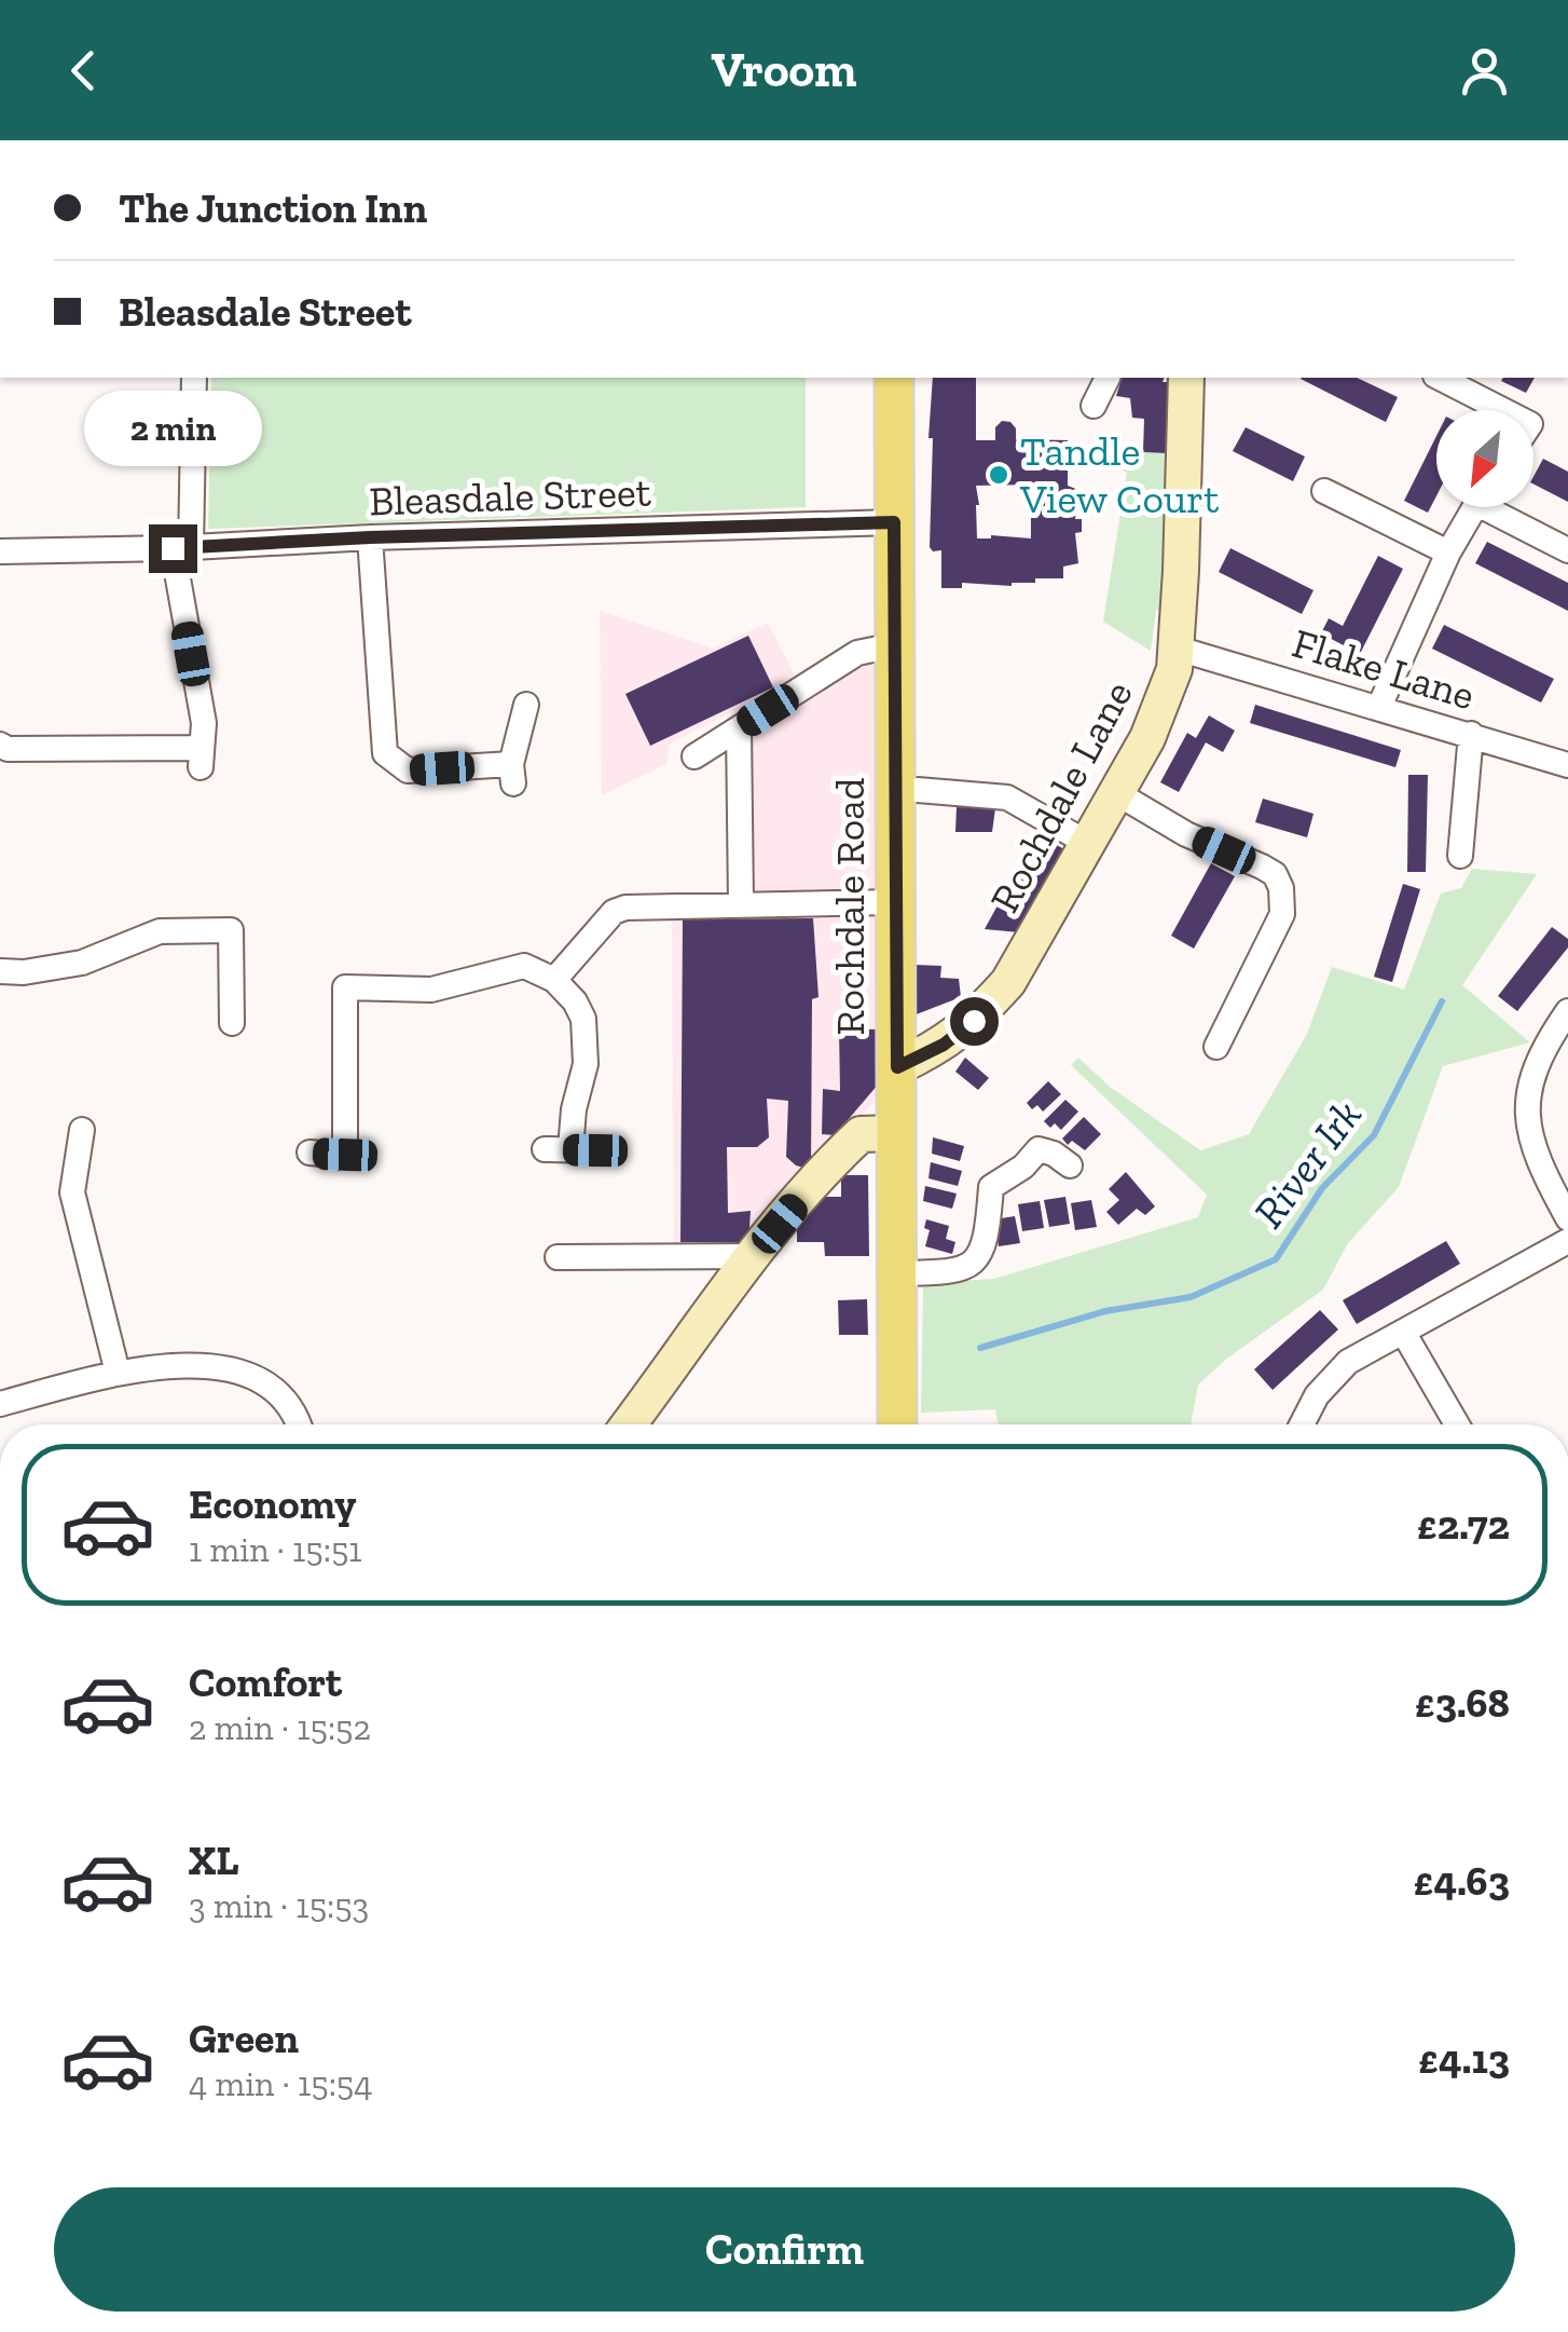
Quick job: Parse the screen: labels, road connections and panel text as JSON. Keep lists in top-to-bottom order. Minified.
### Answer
{"streets":{"main road":["Rochdale Road"],"street":["Bleasdale Street","Flake Lane","Rochdale Lane"]},"crossings":[["Bleasdale Street","Rochdale Road"],["Flake Lane","Rochdale Lane"],["Rochdale Lane","Rochdale Road"]],"water":["River Irk"],"places":["Tandle View Court"],"north":"bottom left","page":{"header":"Vroom","banner":["The Junction Inn","Bleasdale Street"],"bubble":"2 min","list":[{"name":"Economy","note":"1 min · 15:51","value":"£2.72"},{"name":"Comfort","note":"2 min · 15:52","value":"£3.68"},{"name":"XL","note":"3 min · 15:53","value":"£4.63"},{"name":"Green","note":"4 min · 15:54","value":"£4.13"}],"buttons":"Confirm"}}
